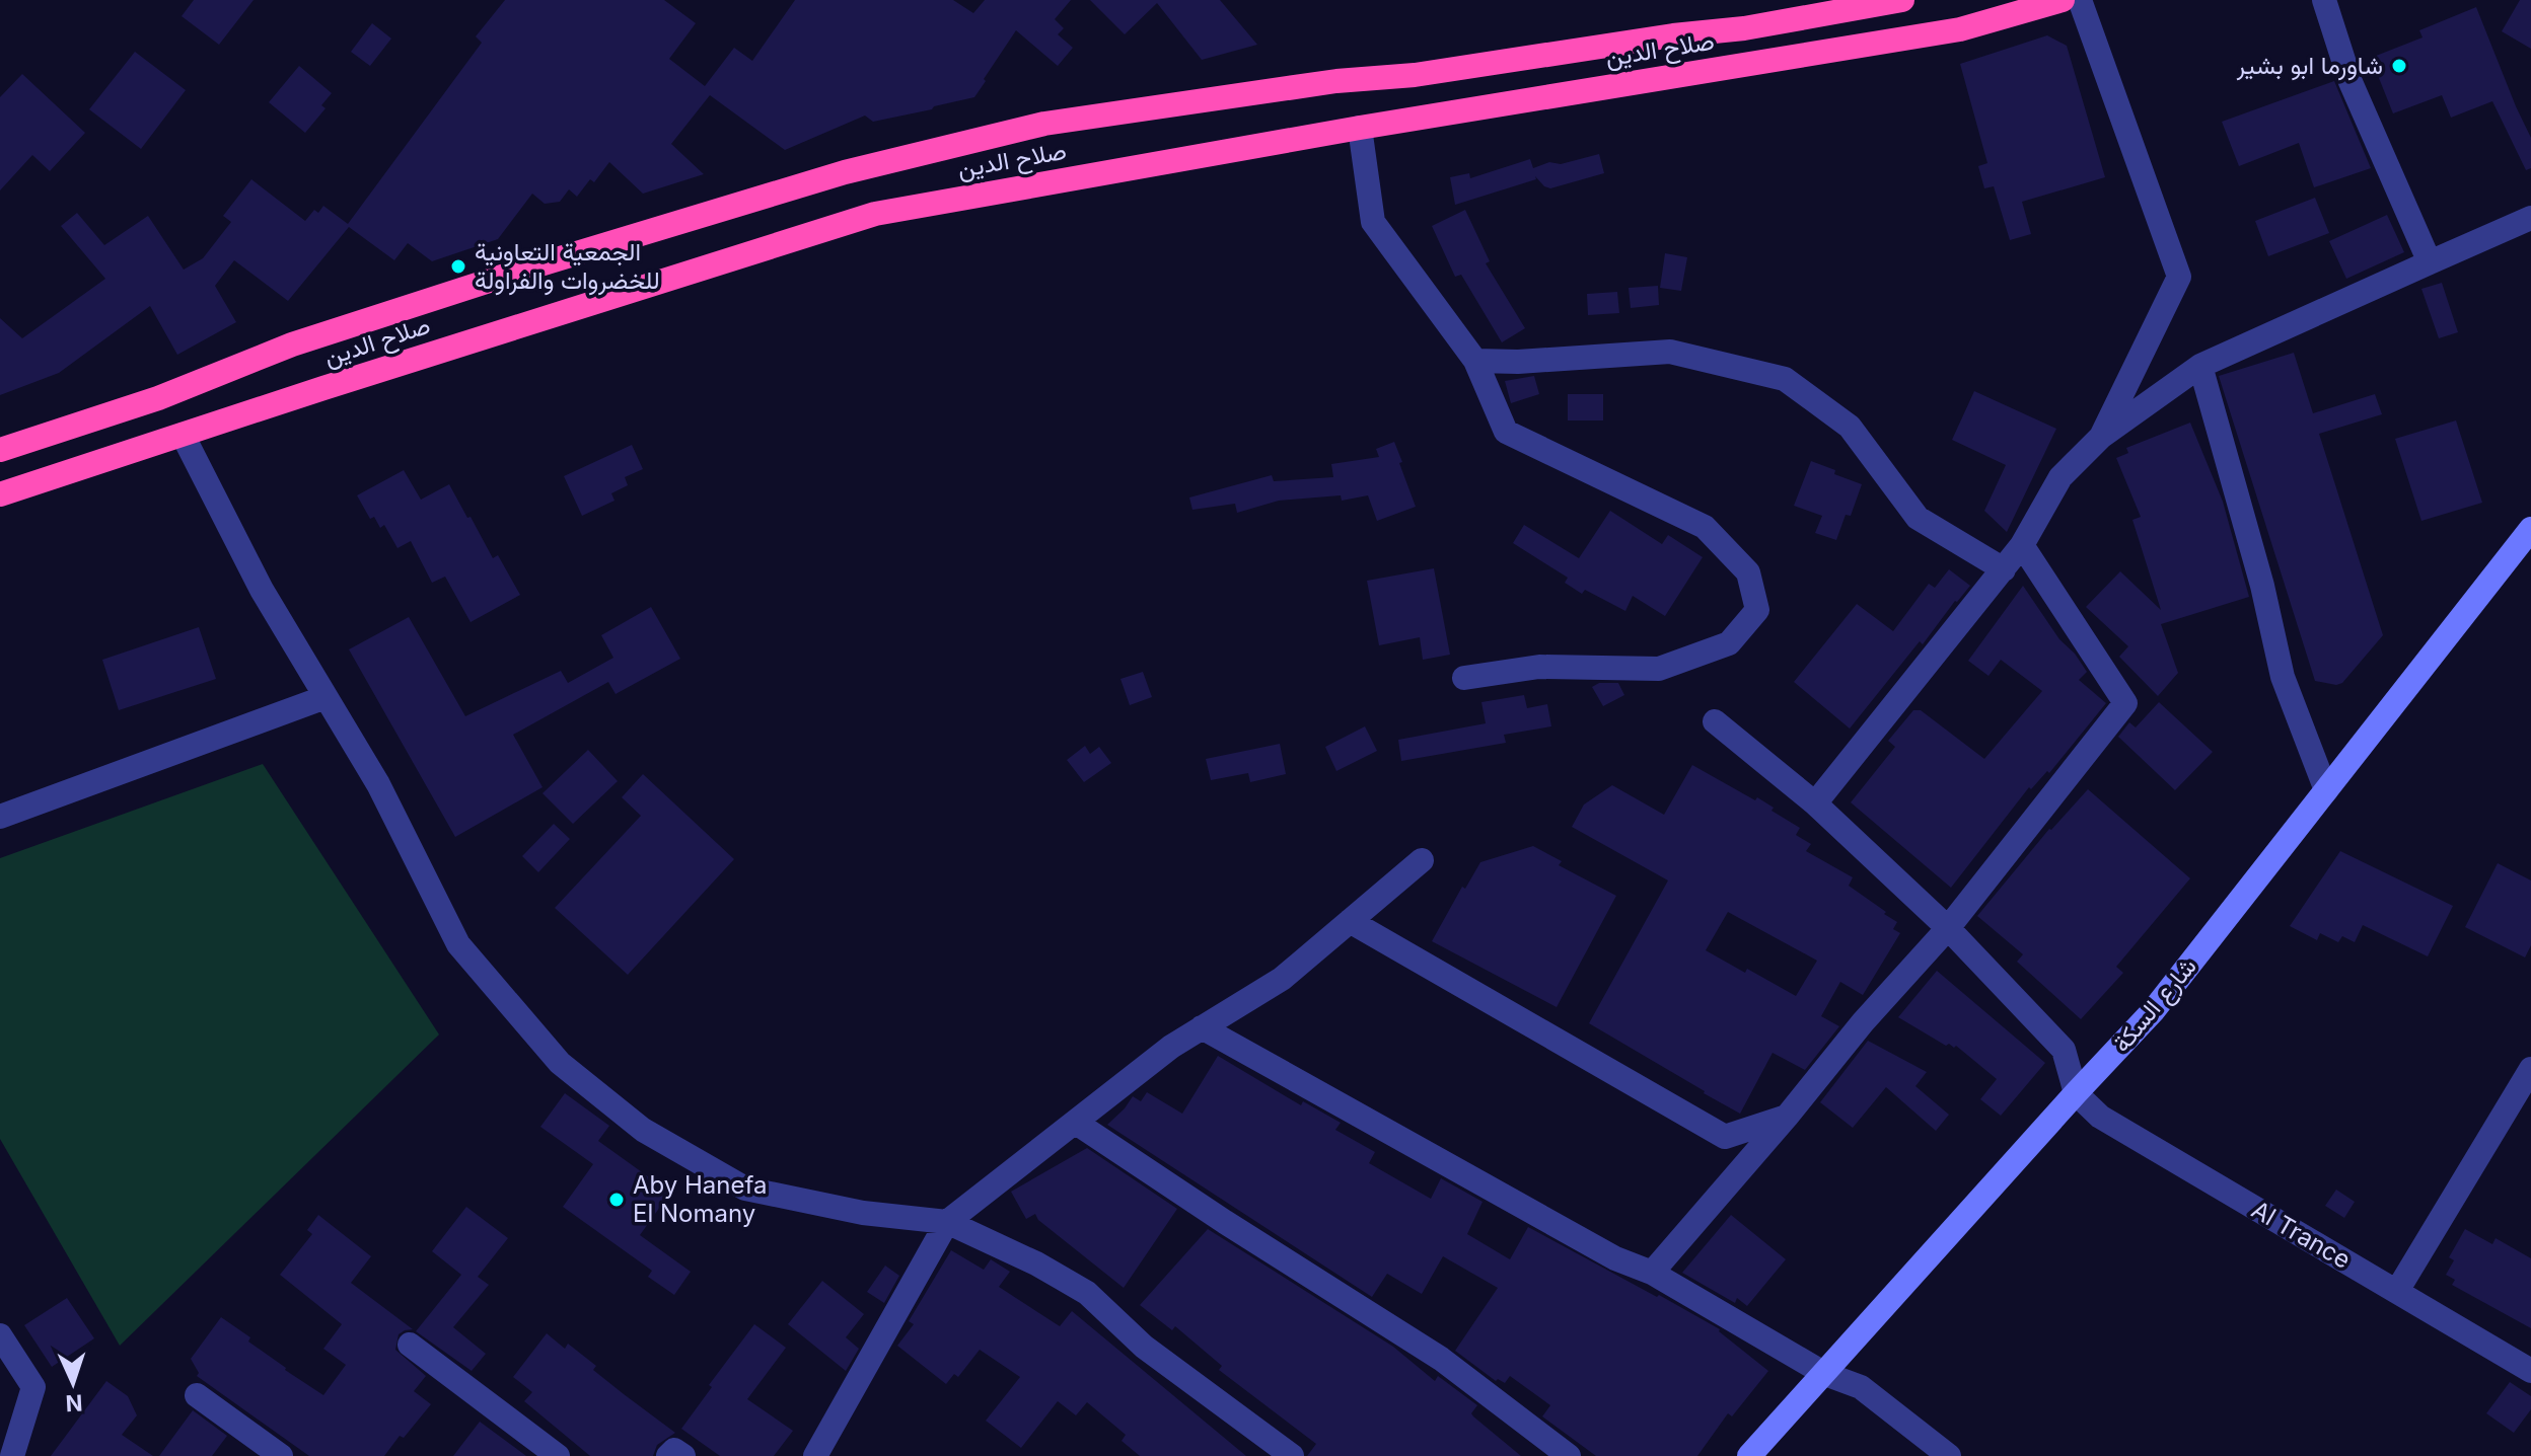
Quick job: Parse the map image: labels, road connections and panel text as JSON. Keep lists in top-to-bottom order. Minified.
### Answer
{"streets":{"highway":["صلاح الدين"],"street":["شارع السكة","Al Trance"]},"crossings":[["شارع السكة","Al Trance"]],"places":["شاورما ابو بشير","الجمعية التعاونية للخضروات والفراولة","Aby Hanefa El Nomany"],"north":"bottom"}
